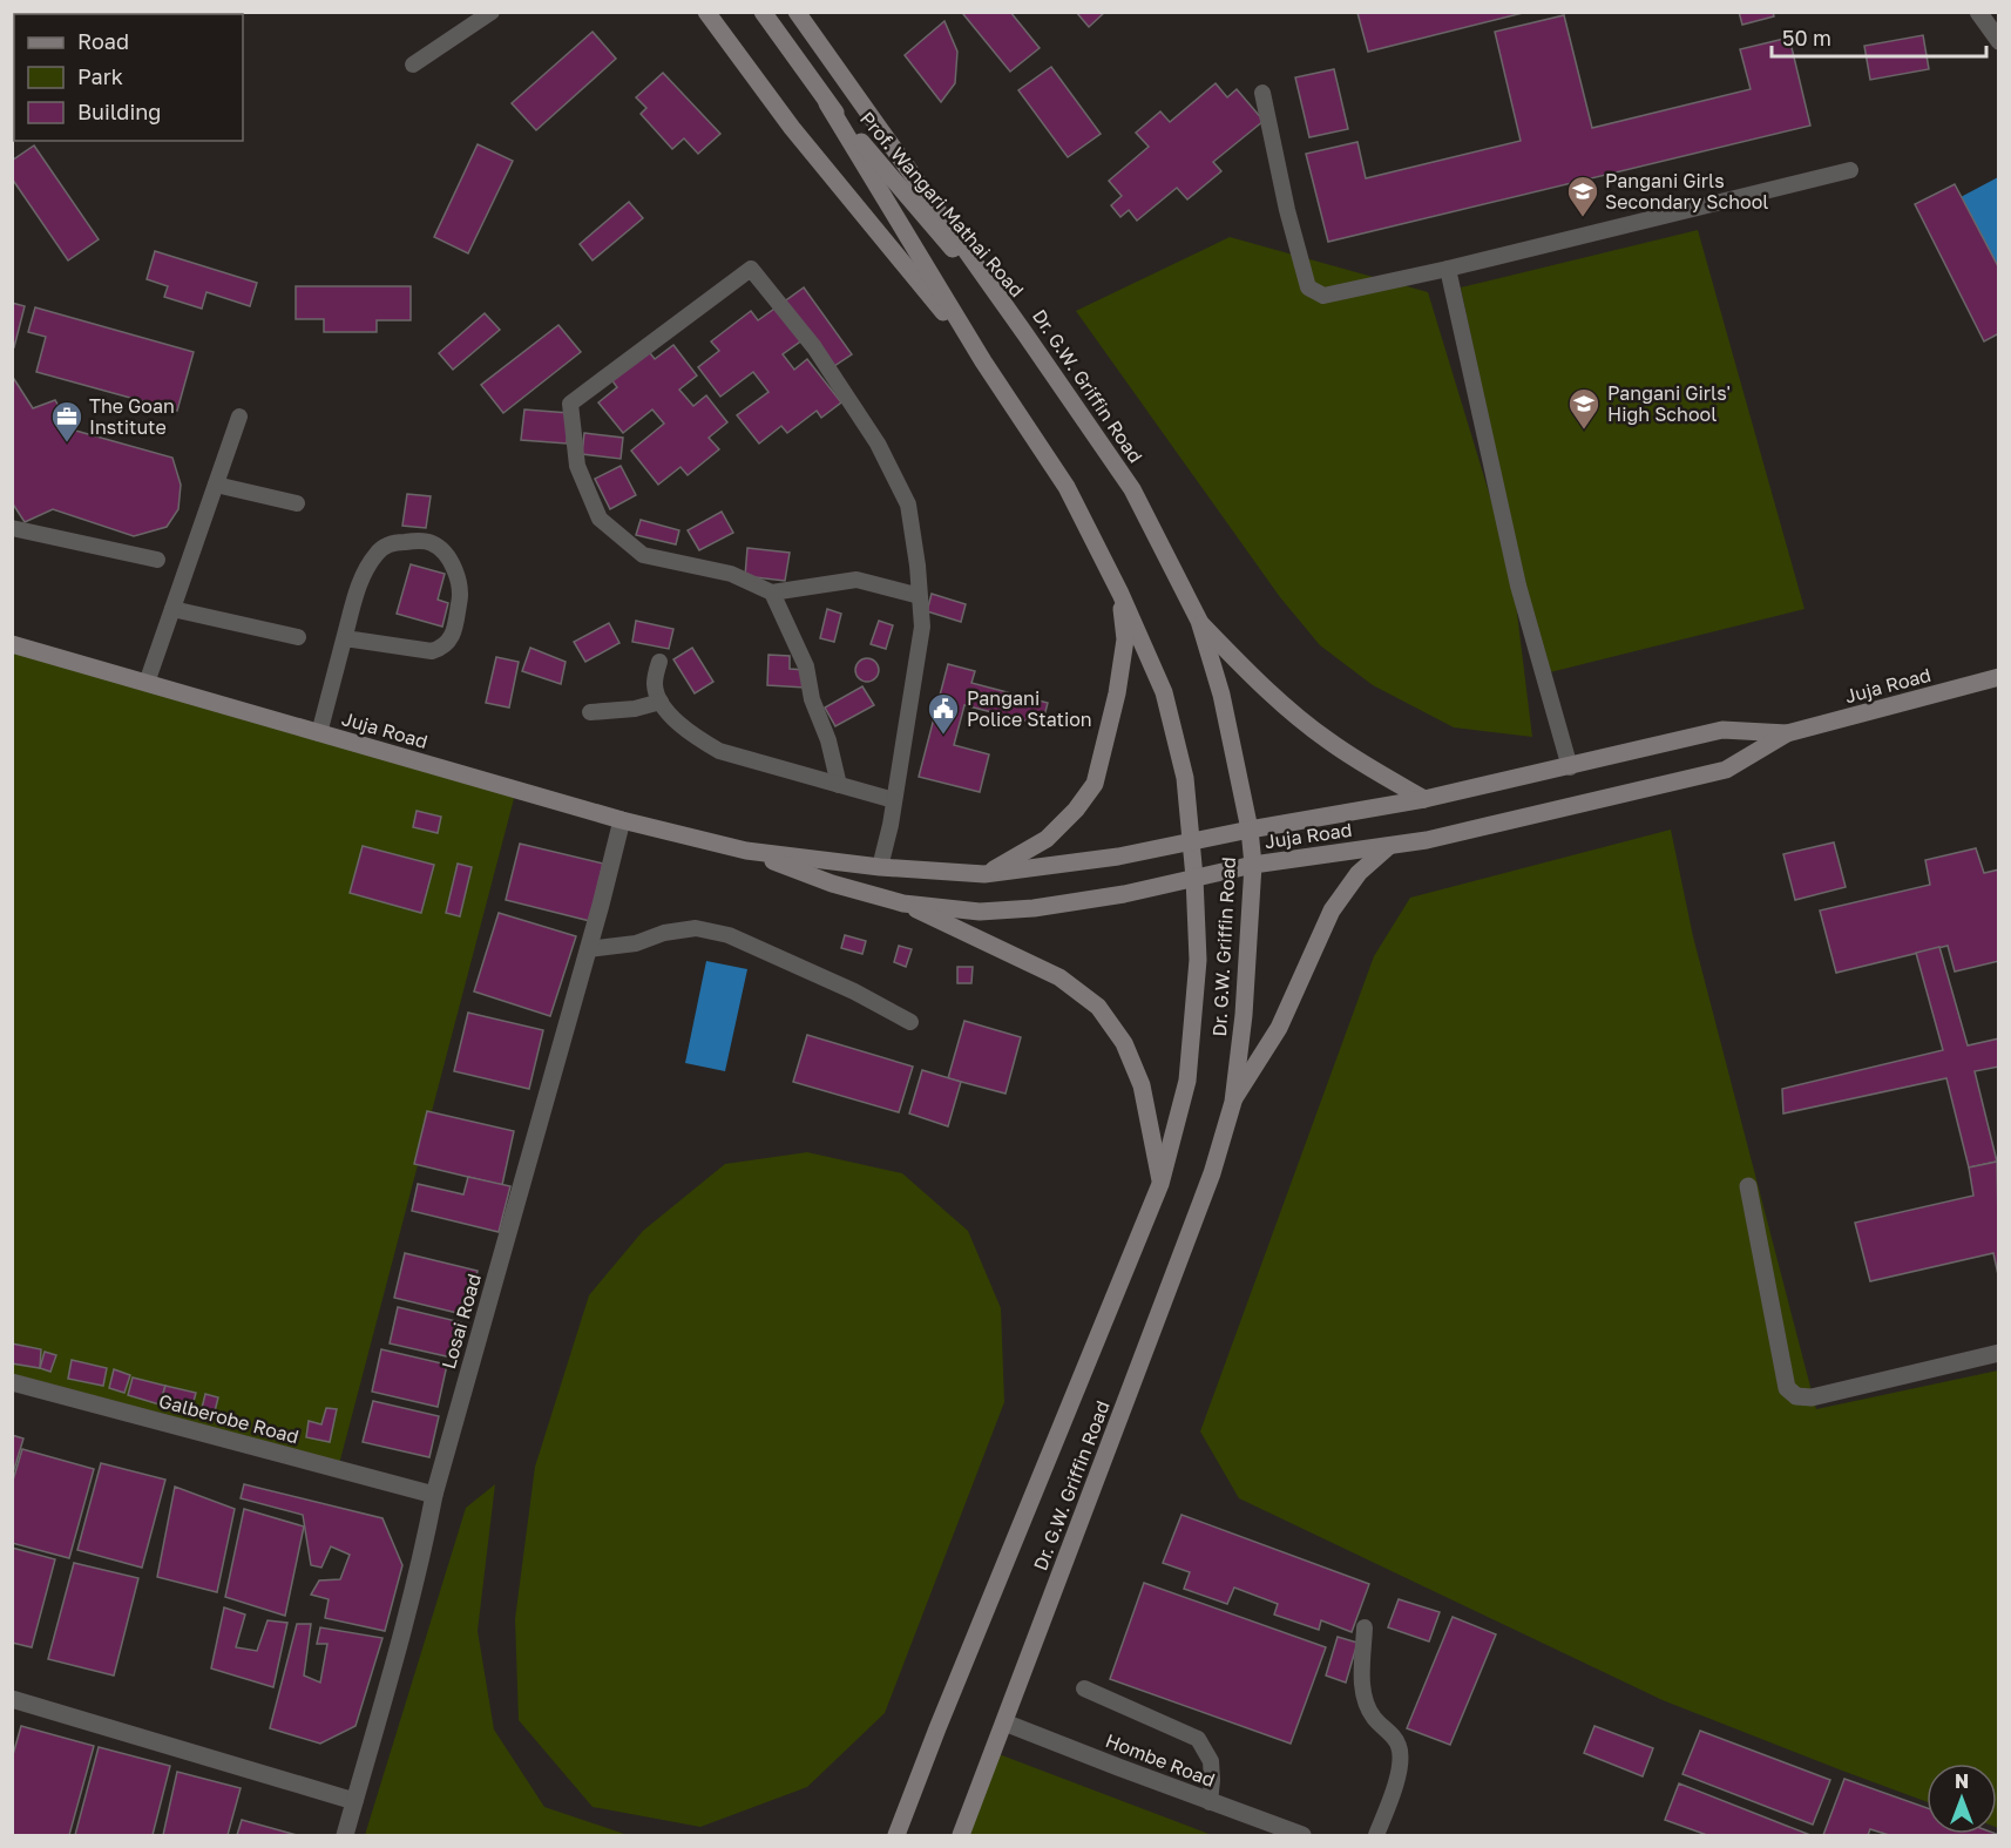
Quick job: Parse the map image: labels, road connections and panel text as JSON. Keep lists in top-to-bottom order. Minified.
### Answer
{"streets":{"main road":["Prof. Wangari Mathai Road","Dr. G.W. Griffin Road","Juja Road"],"street":["Losai Road","Galberobe Road","Hombe Road"]},"crossings":[["Prof. Wangari Mathai Road","Dr. G.W. Griffin Road"],["Dr. G.W. Griffin Road","Juja Road"],["Dr. G.W. Griffin Road","Hombe Road"],["Juja Road","Losai Road"],["Losai Road","Galberobe Road"]],"places":{"school or university":["Pangani Girls Secondary School","Pangani Girls' High School"],"office":["The Goan Institute"],"public building":["Pangani Police Station"]},"legend":["Road","Park","Building"],"scale_bar":"50 m","north":"top"}
